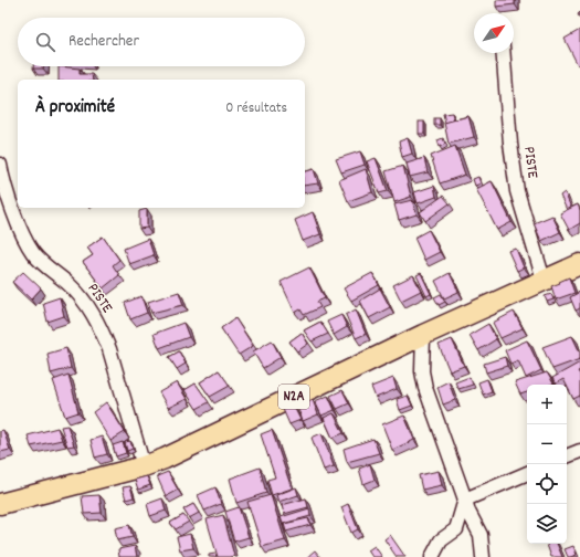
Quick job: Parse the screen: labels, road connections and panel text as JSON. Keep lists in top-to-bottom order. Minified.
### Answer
{"streets":{"highway":["N2A"],"street":["PISTE"]},"crossings":[["PISTE","N2A"]],"north":"top right","page":{"search":"Rechercher","heading":["À proximité","0 résultats"],"map_buttons":["+","−"]}}
